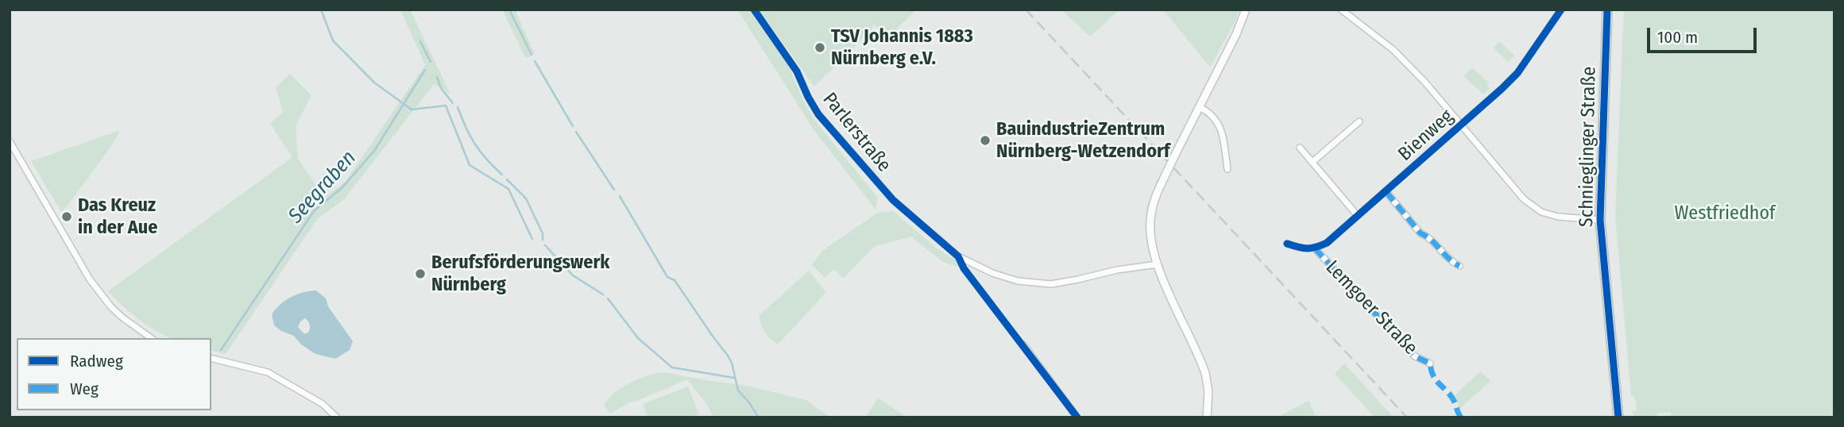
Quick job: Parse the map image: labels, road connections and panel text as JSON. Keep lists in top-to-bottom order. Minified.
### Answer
{"streets":{"main road":["Schnieglinger Straße"],"street":["Parlerstraße","Bienweg","Lemgoer Straße"]},"crossings":[["Bienweg","Lemgoer Straße"]],"water":["Seegraben"],"parks":["Westfriedhof"],"places":["TSV Johannis 1883 Nürnberg e.V.","BauindustrieZentrum Nürnberg-Wetzendorf","Das Kreuz in der Aue","Berufsförderungswerk Nürnberg"],"legend":["Radweg","Weg"],"scale_bar":"100 m"}
